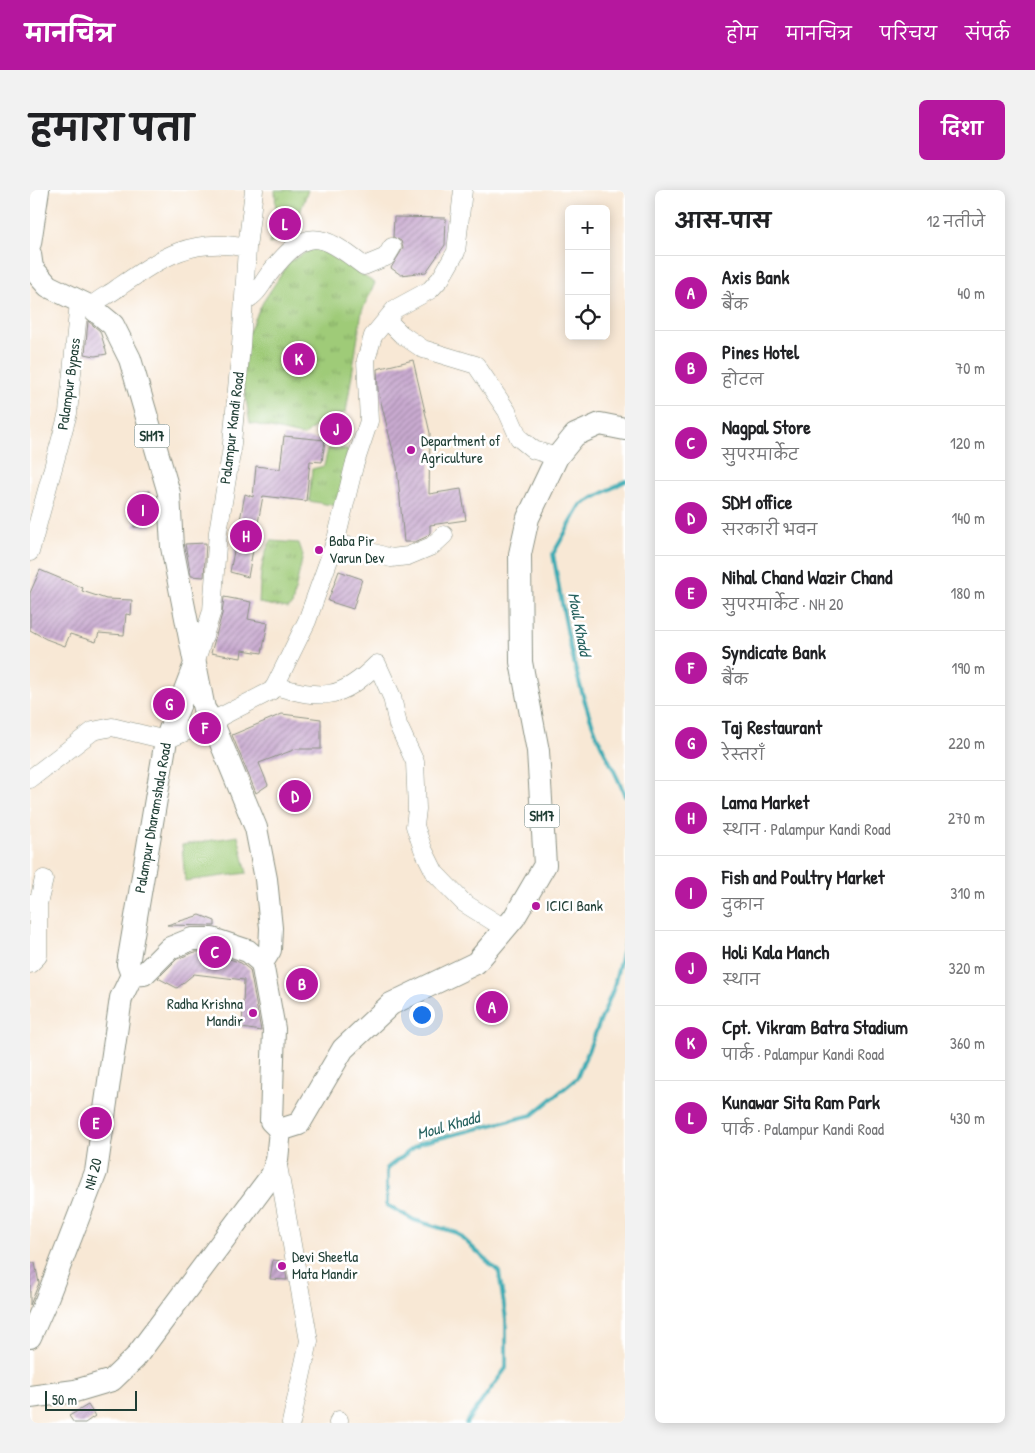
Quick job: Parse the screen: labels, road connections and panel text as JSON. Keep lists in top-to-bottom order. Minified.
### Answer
{"streets":{"main road":["SH17","Palampur Dharamshala Road","NH 20"],"street":["Palampur Bypass","Palampur Kandi Road"]},"crossings":[["Palampur Bypass","SH17"],["Palampur Kandi Road","SH17"],["Palampur Kandi Road","Palampur Dharamshala Road"],["SH17","Palampur Dharamshala Road"],["Palampur Dharamshala Road","NH 20"]],"water":["Moul Khadd"],"places":["Department of Agriculture","Baba Pir Varun Dev","ICICI Bank","Radha Krishna Mandir","Devi Sheetla Mata Mandir"],"scale_bar":"50 m","page":{"header":"मानचित्र","nav":["होम","मानचित्र","परिचय","संपर्क"],"title":"हमारा पता","buttons":"दिशा","heading":["आस-पास","12 नतीजे"],"map_buttons":["+","−"],"pins":["L","K","J","I","H","G","F","D","C","B","A","E"],"list":[{"mark":"A","name":"Axis Bank","note":"बैंक","value":"40 m"},{"mark":"B","name":"Pines Hotel","note":"होटल","value":"70 m"},{"mark":"C","name":"Nagpal Store","note":"सुपरमार्केट","value":"120 m"},{"mark":"D","name":"SDM office","note":"सरकारी भवन","value":"140 m"},{"mark":"E","name":"Nihal Chand Wazir Chand","note":"सुपरमार्केट · NH 20","value":"180 m"},{"mark":"F","name":"Syndicate Bank","note":"बैंक","value":"190 m"},{"mark":"G","name":"Taj Restaurant","note":"रेस्तराँ","value":"220 m"},{"mark":"H","name":"Lama Market","note":"स्थान · Palampur Kandi Road","value":"270 m"},{"mark":"I","name":"Fish and Poultry Market","note":"दुकान","value":"310 m"},{"mark":"J","name":"Holi Kala Manch","note":"स्थान","value":"320 m"},{"mark":"K","name":"Cpt. Vikram Batra Stadium","note":"पार्क · Palampur Kandi Road","value":"360 m"},{"mark":"L","name":"Kunawar Sita Ram Park","note":"पार्क · Palampur Kandi Road","value":"430 m"}],"scale":"50 m"}}
